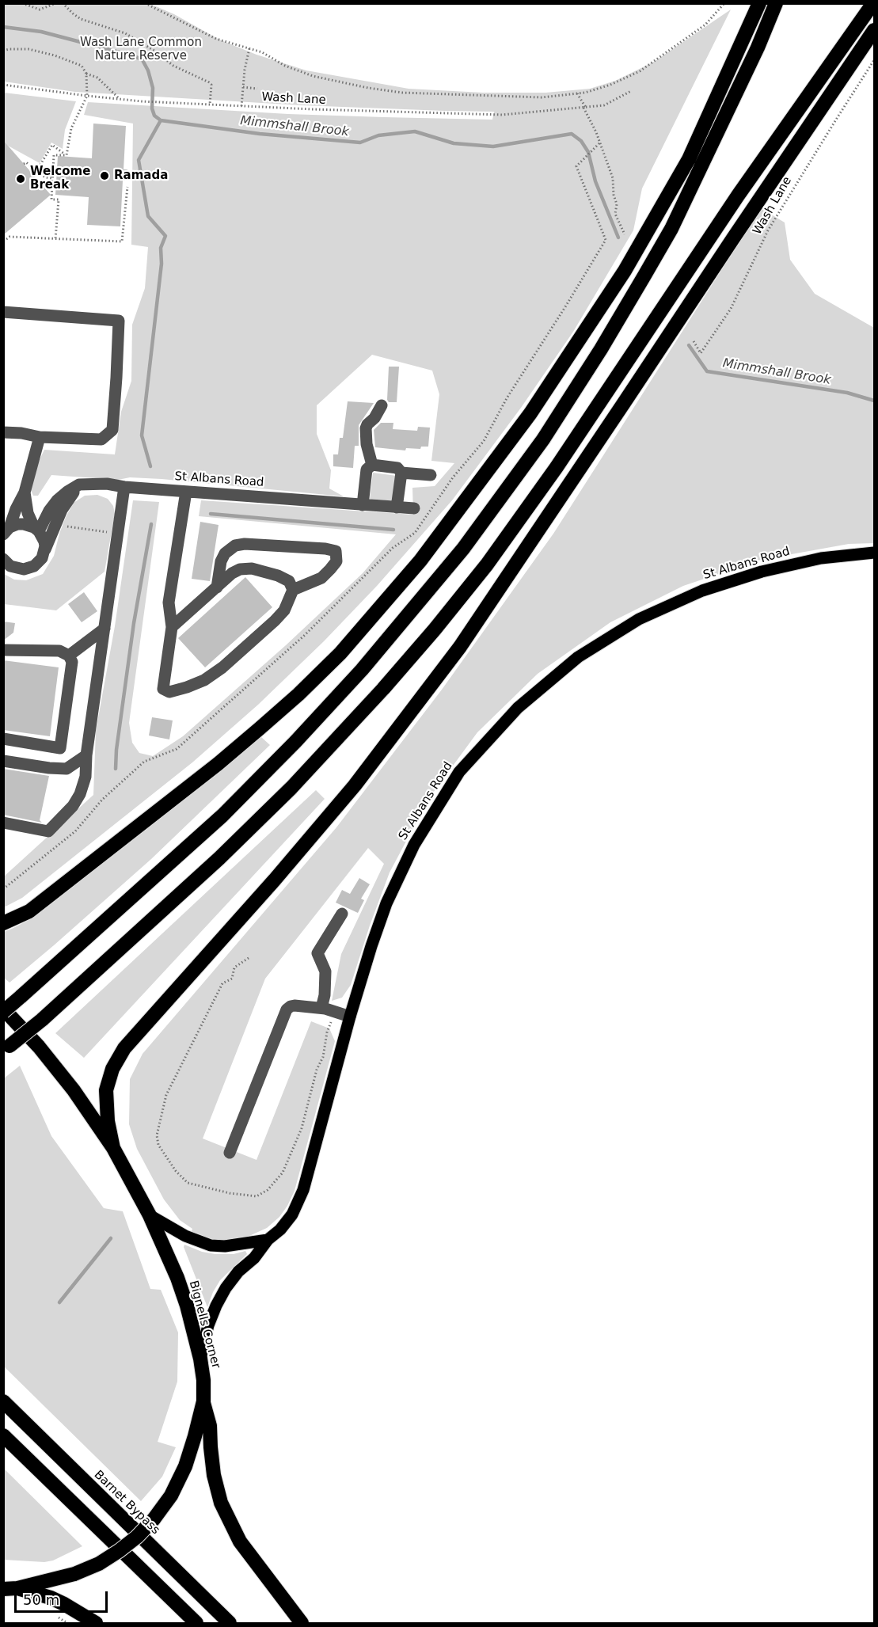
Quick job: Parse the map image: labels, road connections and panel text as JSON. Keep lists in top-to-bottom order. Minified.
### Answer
{"streets":{"highway":["Bignells Corner","Barnet Bypass"],"main road":["St Albans Road"],"path":["Wash Lane"]},"crossings":[["St Albans Road","Bignells Corner"]],"water":["Mimmshall Brook"],"parks":["Wash Lane Common Nature Reserve"],"places":["Ramada","Welcome Break"],"scale_bar":"50 m"}
